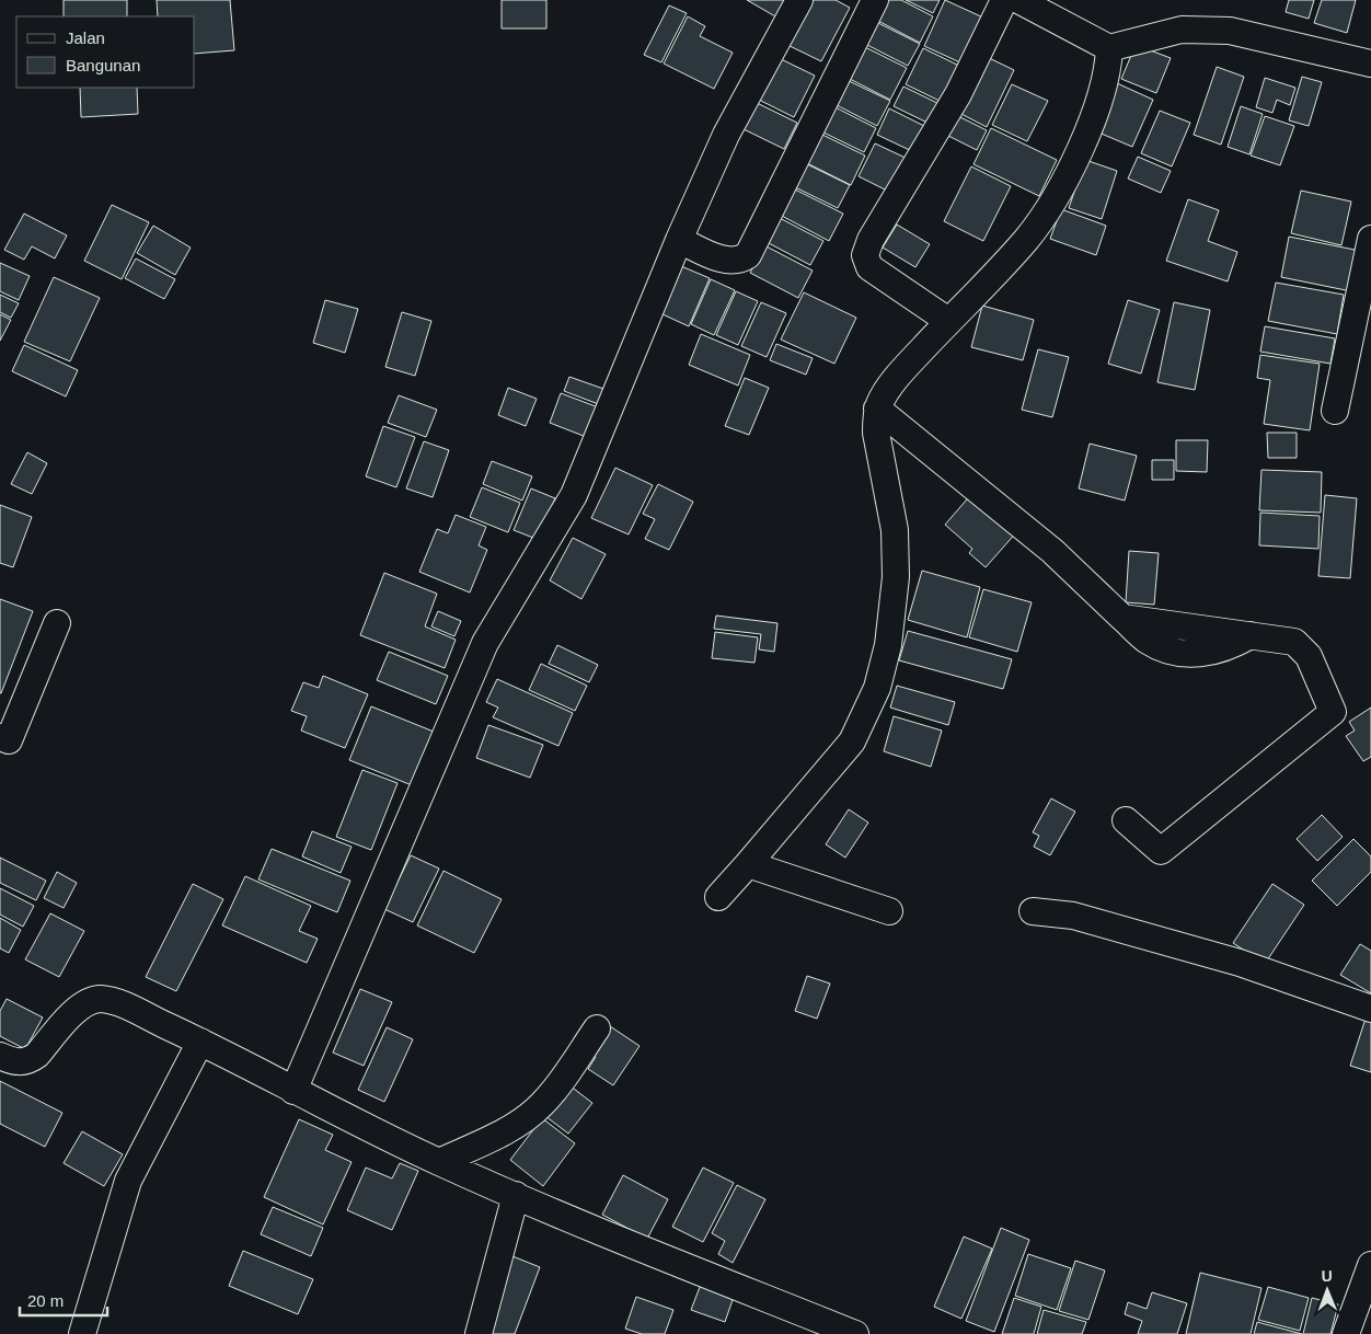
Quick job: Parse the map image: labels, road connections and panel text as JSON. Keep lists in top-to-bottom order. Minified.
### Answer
{"legend":["Jalan","Bangunan"],"scale_bar":"20 m","north":"top"}
